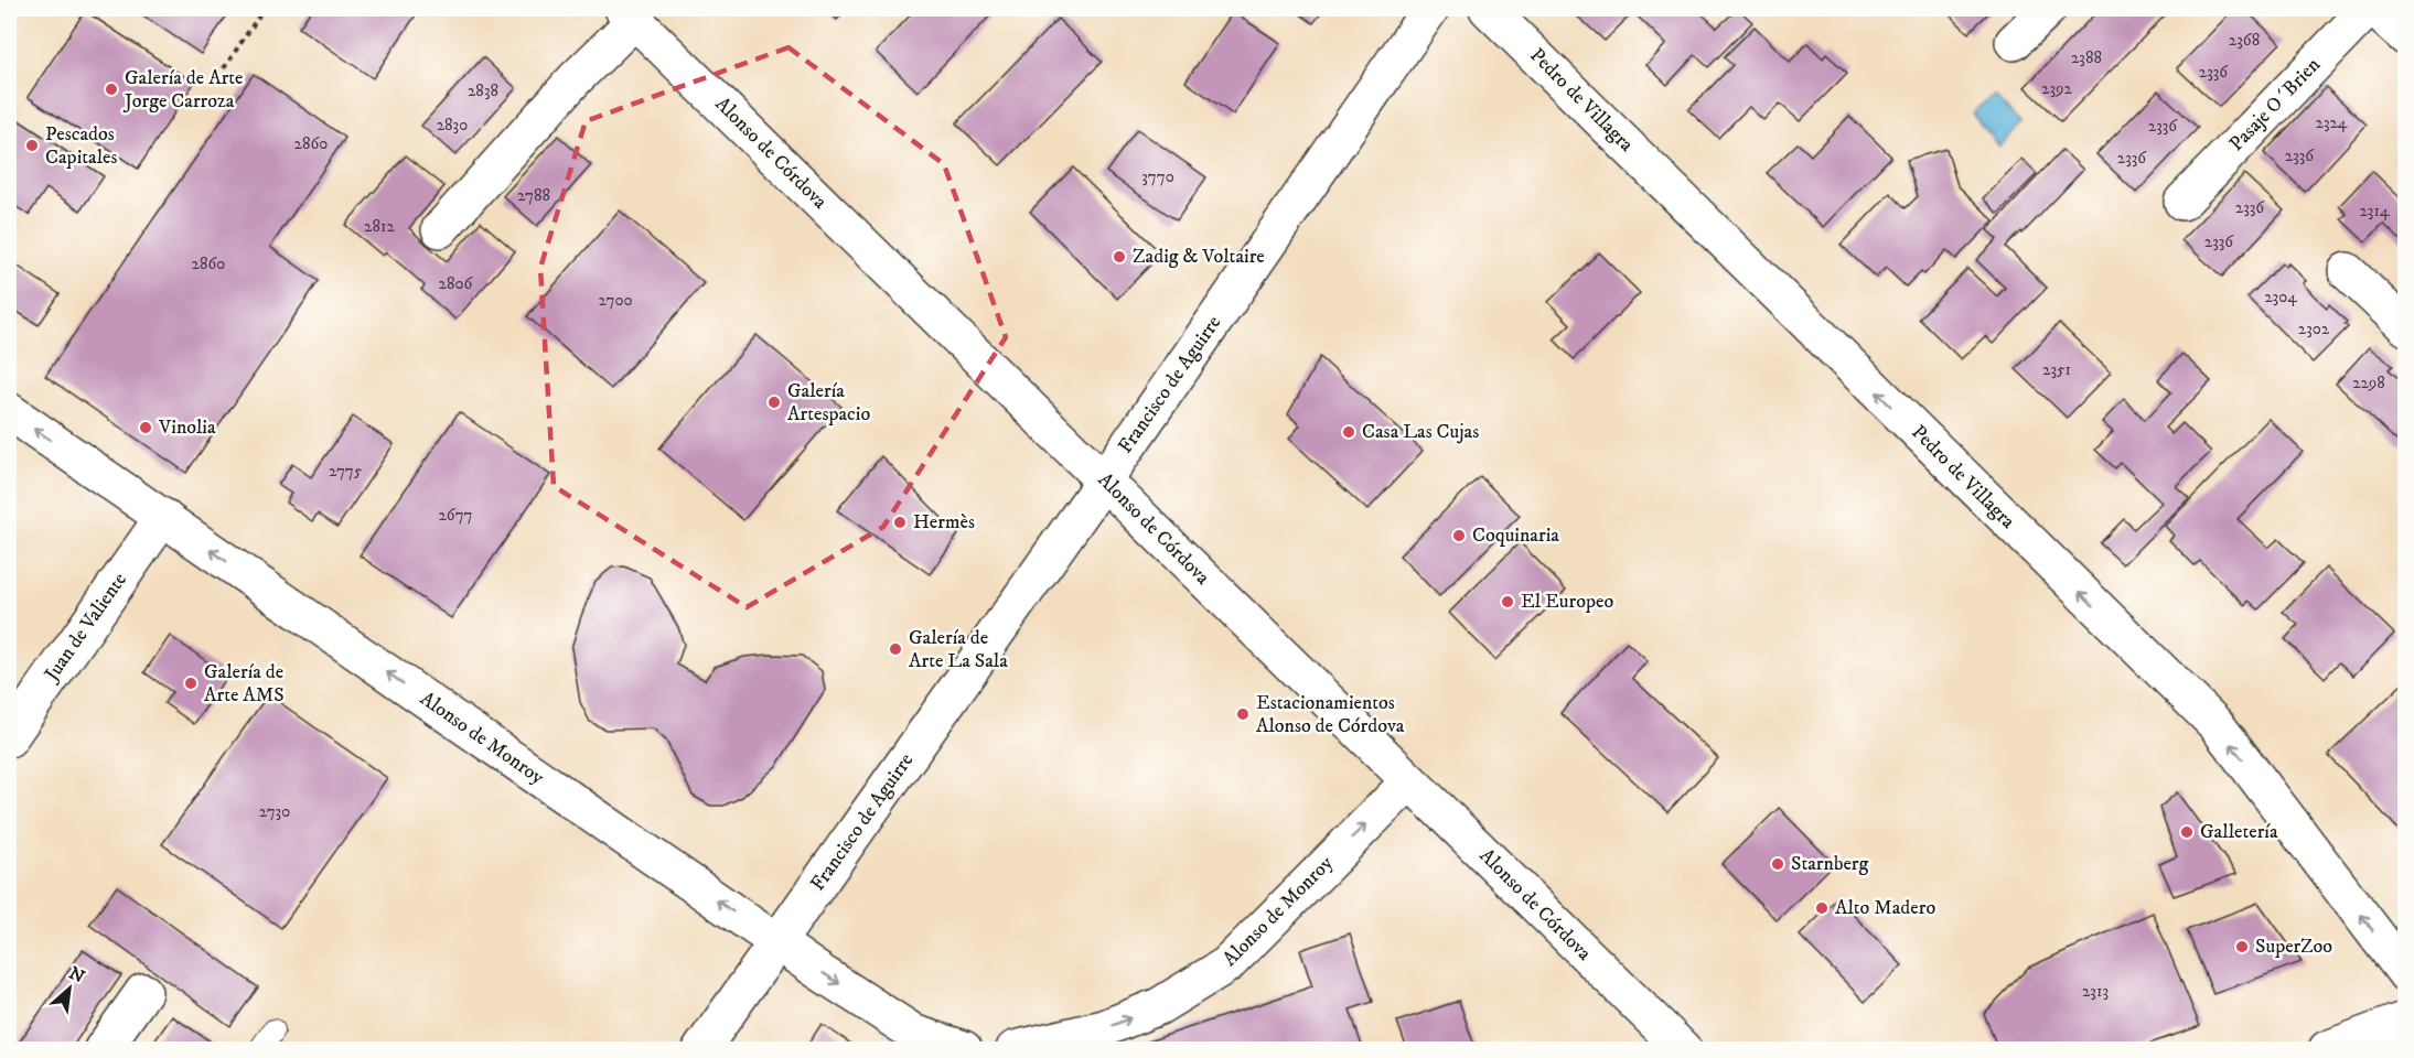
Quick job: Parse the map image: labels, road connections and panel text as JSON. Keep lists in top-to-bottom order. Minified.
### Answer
{"streets":{"street":["Pedro de Villagra","Pasaje O´Brien","Alonso de Córdova","Francisco de Aguirre","Juan de Valiente","Alonso de Monroy"]},"crossings":[["Alonso de Córdova","Francisco de Aguirre"],["Alonso de Córdova","Alonso de Monroy"],["Francisco de Aguirre","Alonso de Monroy"],["Juan de Valiente","Alonso de Monroy"]],"one_way":["Pedro de Villagra"],"places":["Galería de Arte Jorge Carroza","Pescados Capitales","Zadig & Voltaire","Galería Artespacio","Vinolia","Casa Las Cujas","Hermès","Coquinaria","El Europeo","Galería de Arte La Sala","Galería de Arte AMS","Estacionamientos Alonso de Córdova","Galletería","Starnberg","Alto Madero","SuperZoo"],"house_numbers":["2368","2388","2336","2392","2838","2324","2830","2336","2860","2336","2336","3770","2788","2336","2314","2812","2336","2860","2806","2304","2700","2302","2351","2298","2775","2677","2730","2313"],"north":"top right"}
